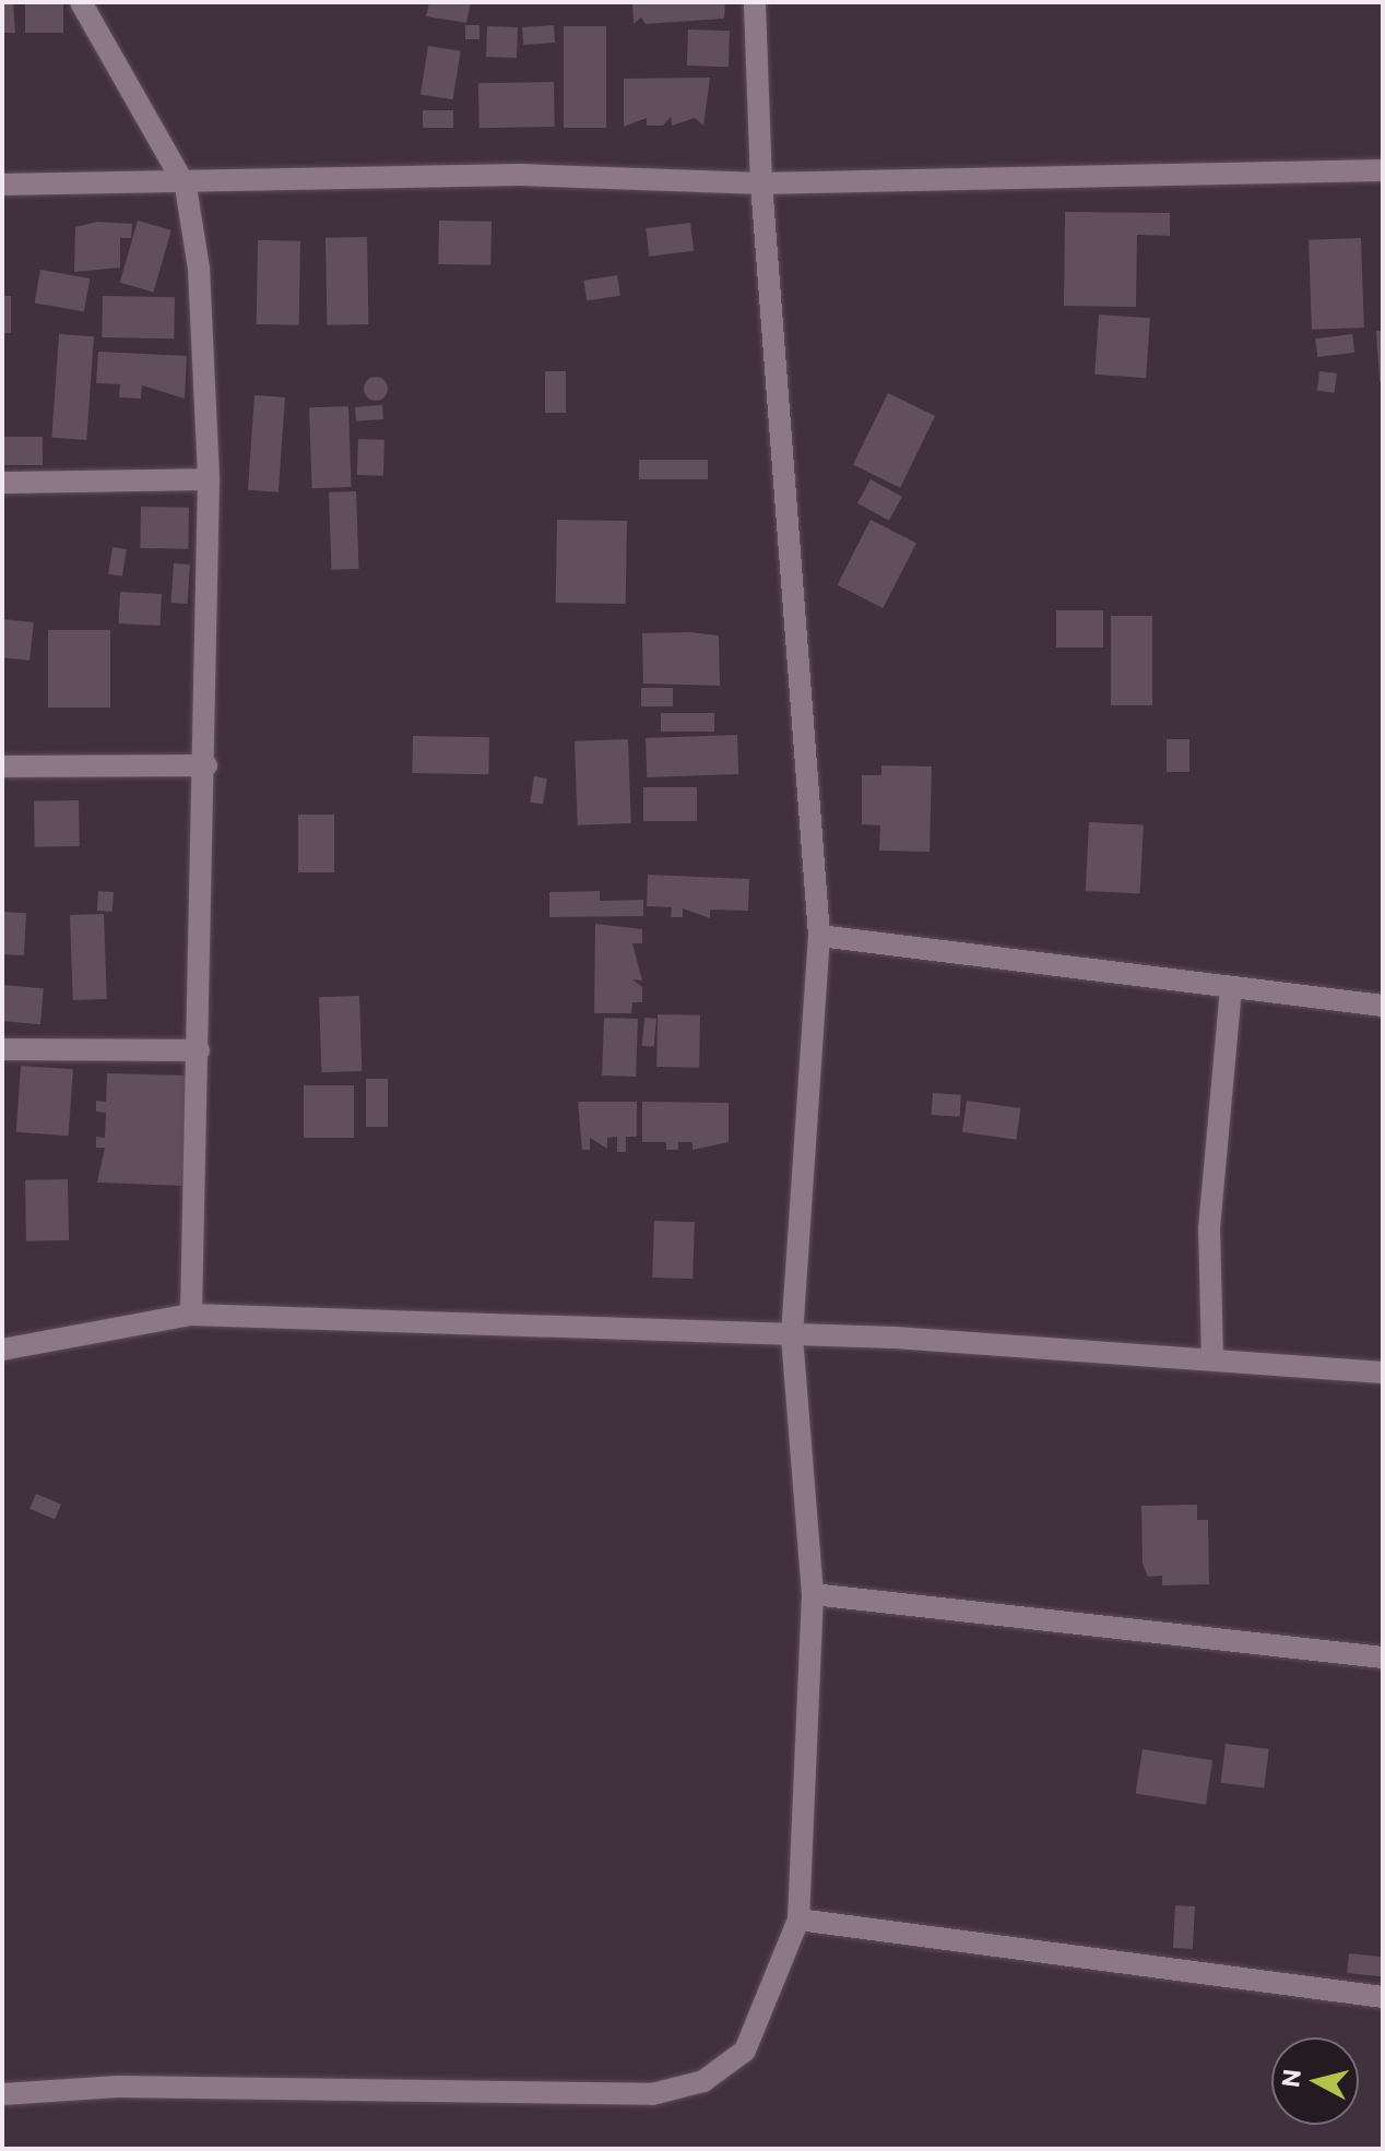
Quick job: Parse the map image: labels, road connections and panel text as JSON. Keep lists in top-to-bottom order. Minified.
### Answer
{"north":"left"}
